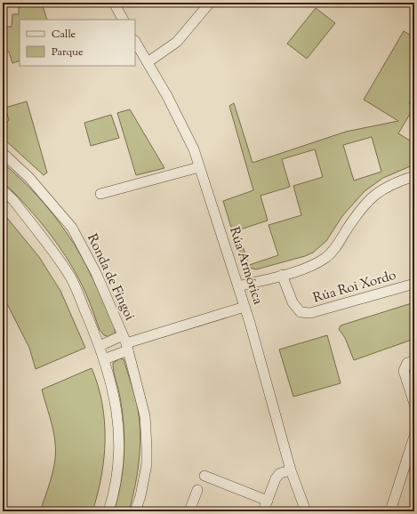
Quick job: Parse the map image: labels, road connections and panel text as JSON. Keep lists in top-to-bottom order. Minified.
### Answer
{"streets":{"street":["Rúa Armórica","Ronda de Fingoi","Rúa Roi Xordo"]},"legend":["Calle","Parque"]}
